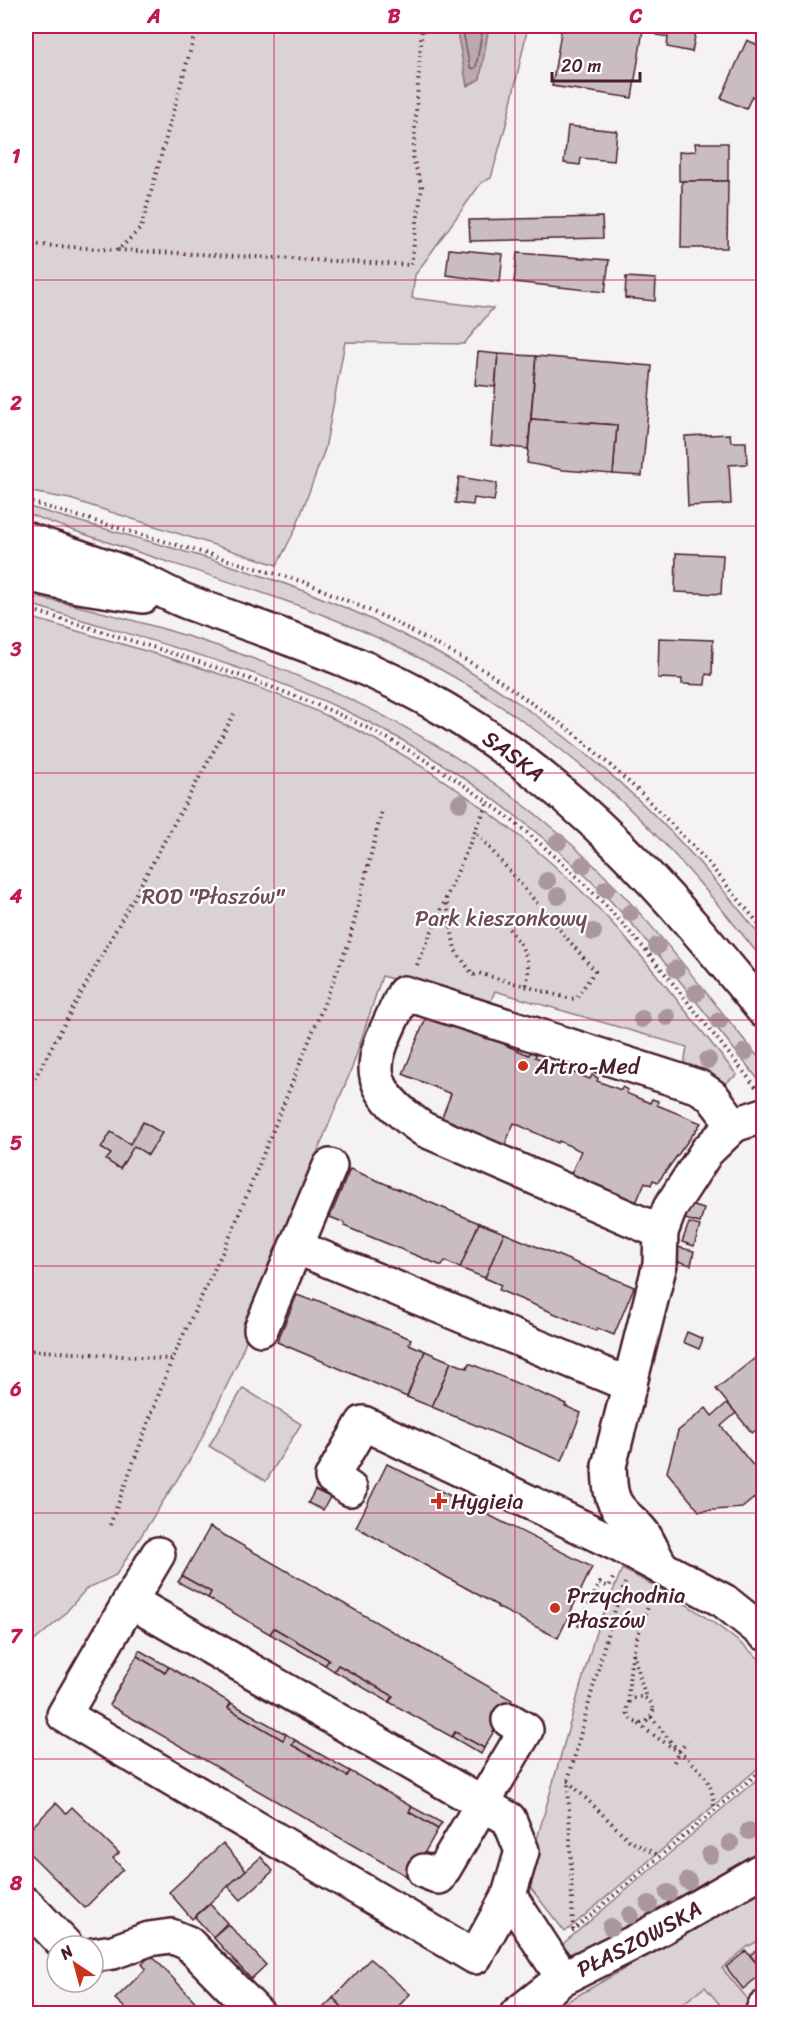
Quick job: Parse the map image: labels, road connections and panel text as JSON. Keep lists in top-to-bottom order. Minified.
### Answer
{"streets":{"street":["SASKA","PŁASZOWSKA"]},"parks":["ROD \"Płaszów\"","Park kieszonkowy"],"places":{"other":["Artro-Med","Przychodnia Płaszów"],"health":["Hygieia"]},"scale_bar":"20 m","north":"top left","grid":{"columns":["A","B","C"],"rows":["1","2","3","4","5","6","7","8"]}}
